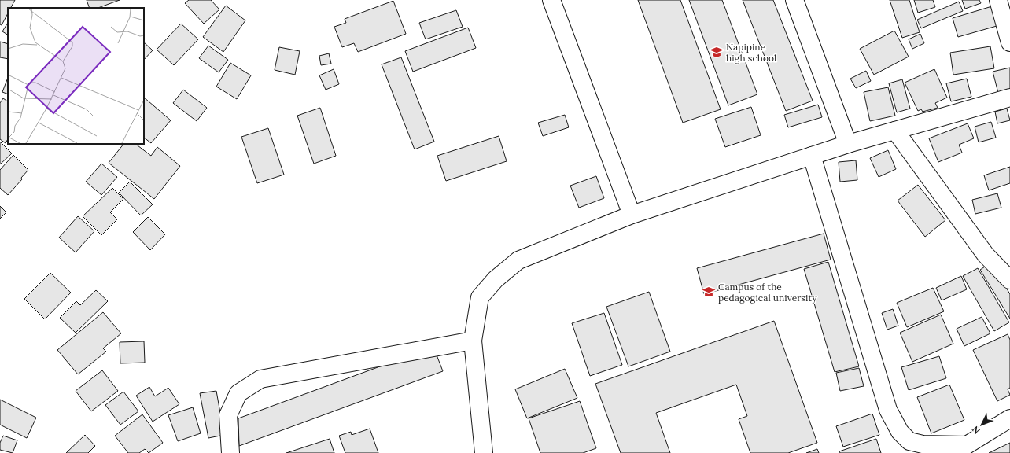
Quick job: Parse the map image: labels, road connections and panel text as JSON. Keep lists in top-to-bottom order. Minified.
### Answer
{"places":{"school or university":["Napipine high school","Campus of the pedagogical university"]},"north":"bottom left"}
